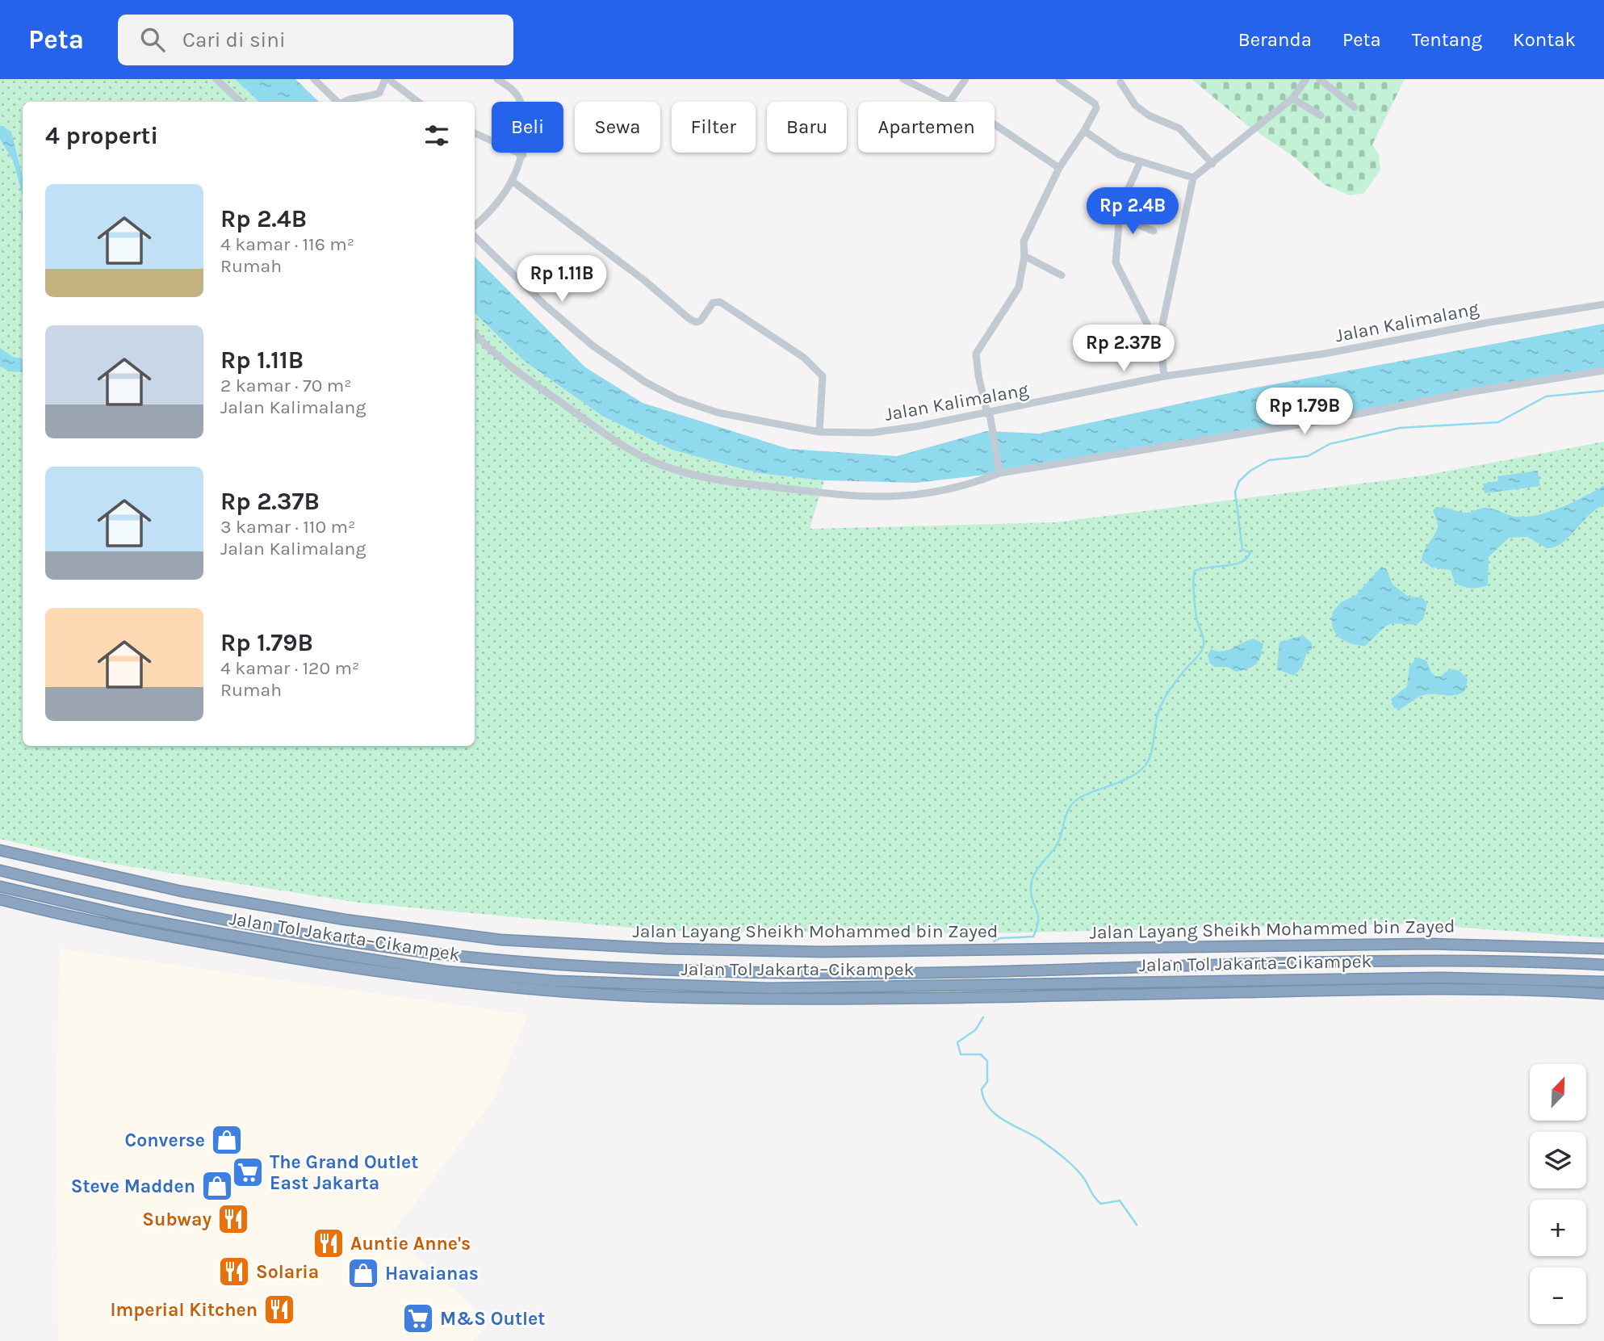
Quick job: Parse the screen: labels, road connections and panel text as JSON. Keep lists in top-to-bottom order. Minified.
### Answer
{"streets":{"highway":["Jalan Layang Sheikh Mohammed bin Zayed","Jalan Tol Jakarta–Cikampek"],"street":["Jalan Kalimalang"]},"places":{"shop":["Converse","Steve Madden","Havaianas"],"supermarket":["The Grand Outlet East Jakarta","M&S Outlet"],"restaurant":["Subway","Auntie Anne's","Solaria","Imperial Kitchen"]},"north":"top right","page":{"header":"Peta","search":"Cari di sini","nav":["Beranda","Peta","Tentang","Kontak"],"chip":["Beli","Sewa","Filter","Baru","Apartemen"],"heading":"4 properti","list":[{"name":"Rp 2.4B","note":"4 kamar · 116 m² · Rumah"},{"name":"Rp 1.11B","note":"2 kamar · 70 m² · Jalan Kalimalang"},{"name":"Rp 2.37B","note":"3 kamar · 110 m² · Jalan Kalimalang"},{"name":"Rp 1.79B","note":"4 kamar · 120 m² · Rumah"}],"price":["Rp 2.4B","Rp 1.11B","Rp 2.37B","Rp 1.79B"],"map_buttons":["+","−"]}}
